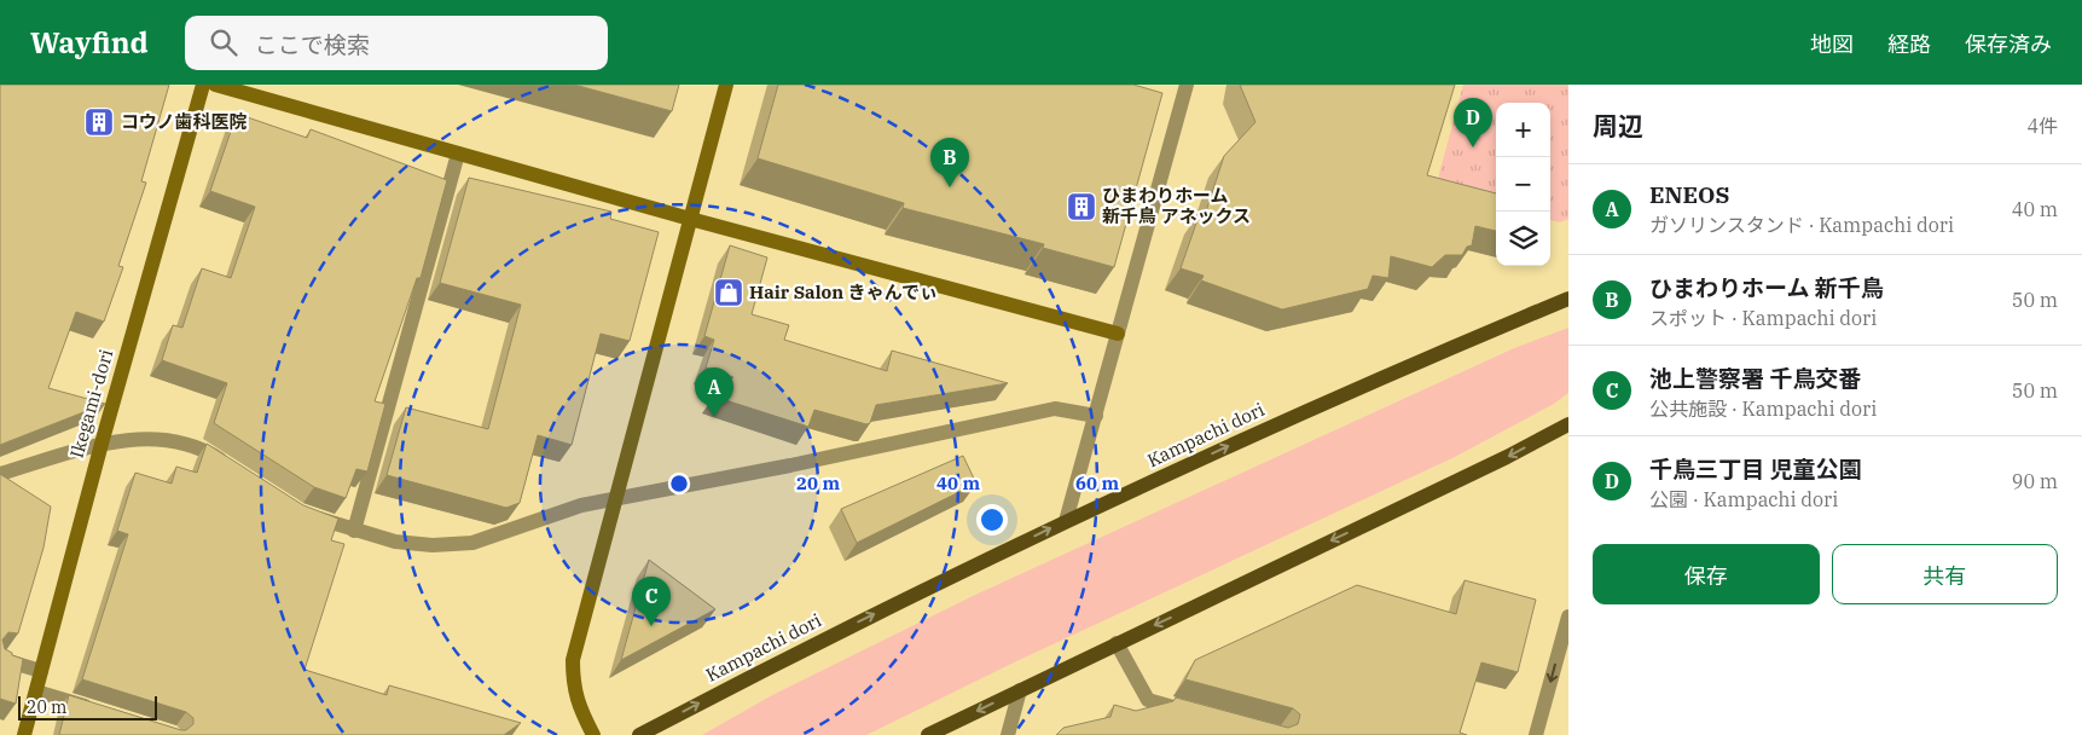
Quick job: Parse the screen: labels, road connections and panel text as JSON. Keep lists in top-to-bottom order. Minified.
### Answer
{"streets":{"main road":["Kampachi dori"],"street":["Ikegami-dori"]},"places":{"building":["コウノ歯科医院","ひまわりホーム 新千鳥 アネックス"],"shop":["Hair Salon きゃんでぃ"]},"scale_bar":"20 m","page":{"header":"Wayfind","search":"ここで検索","nav":["地図","経路","保存済み"],"heading":["周辺","4件"],"pins":["D","B","A","C"],"map_buttons":["+","−"],"list":[{"mark":"A","name":"ENEOS","note":"ガソリンスタンド · Kampachi dori","value":"40 m"},{"mark":"B","name":"ひまわりホーム 新千鳥","note":"スポット · Kampachi dori","value":"50 m"},{"mark":"C","name":"池上警察署 千鳥交番","note":"公共施設 · Kampachi dori","value":"50 m"},{"mark":"D","name":"千鳥三丁目 児童公園","note":"公園 · Kampachi dori","value":"90 m"}],"buttons":["保存","共有"],"scale":"20 m"},"rings":["20 m","40 m","60 m"]}
